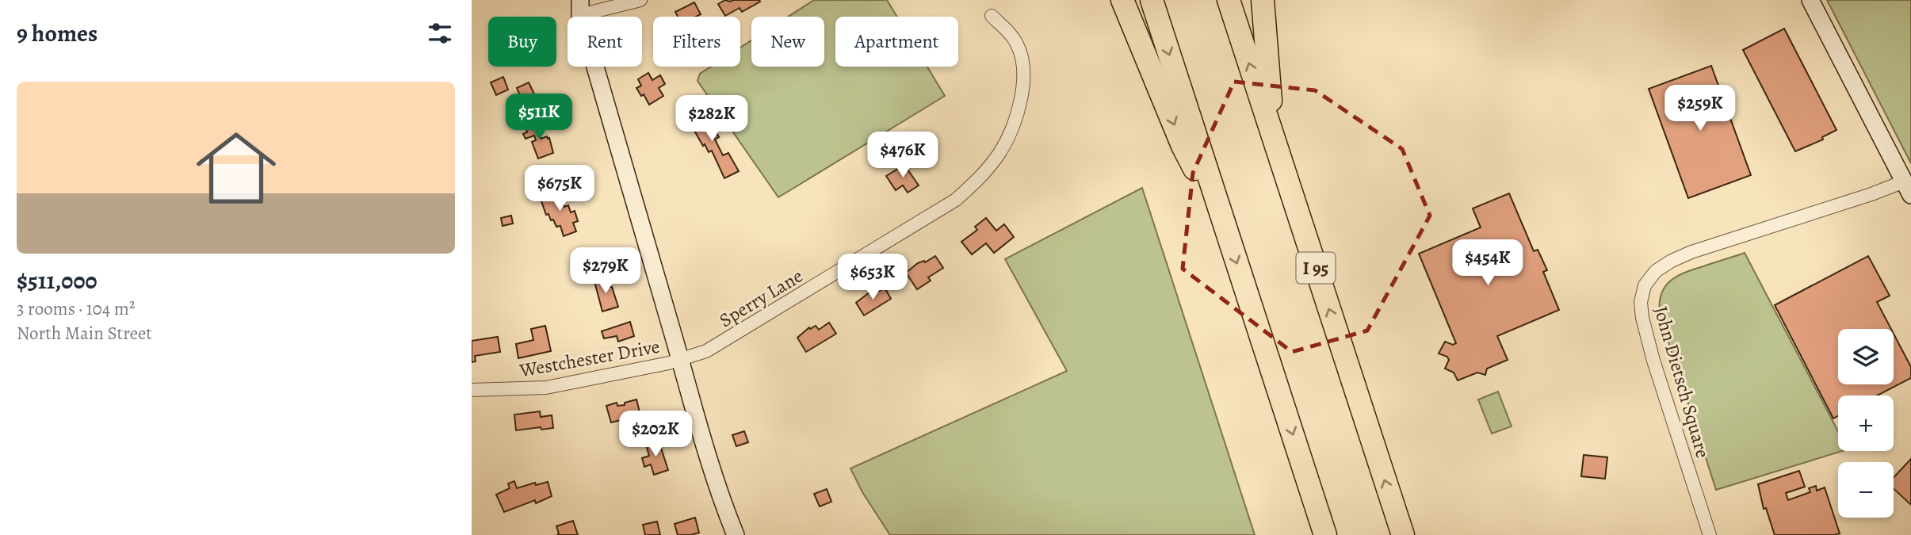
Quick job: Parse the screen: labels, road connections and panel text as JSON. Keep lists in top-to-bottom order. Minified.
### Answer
{"streets":{"highway":["I 95"],"street":["Sperry Lane","Westchester Drive","John Dietsch Square"]},"crossings":[["Sperry Lane","Westchester Drive"]],"page":{"heading":"9 homes","chip":["Buy","Rent","Filters","New","Apartment"],"list":[{"name":"$511,000","note":"3 rooms · 104 m² · North Main Street"}],"price":["$259K","$511K","$282K","$476K","$675K","$454K","$279K","$653K","$202K"],"map_buttons":["+","−"]}}
